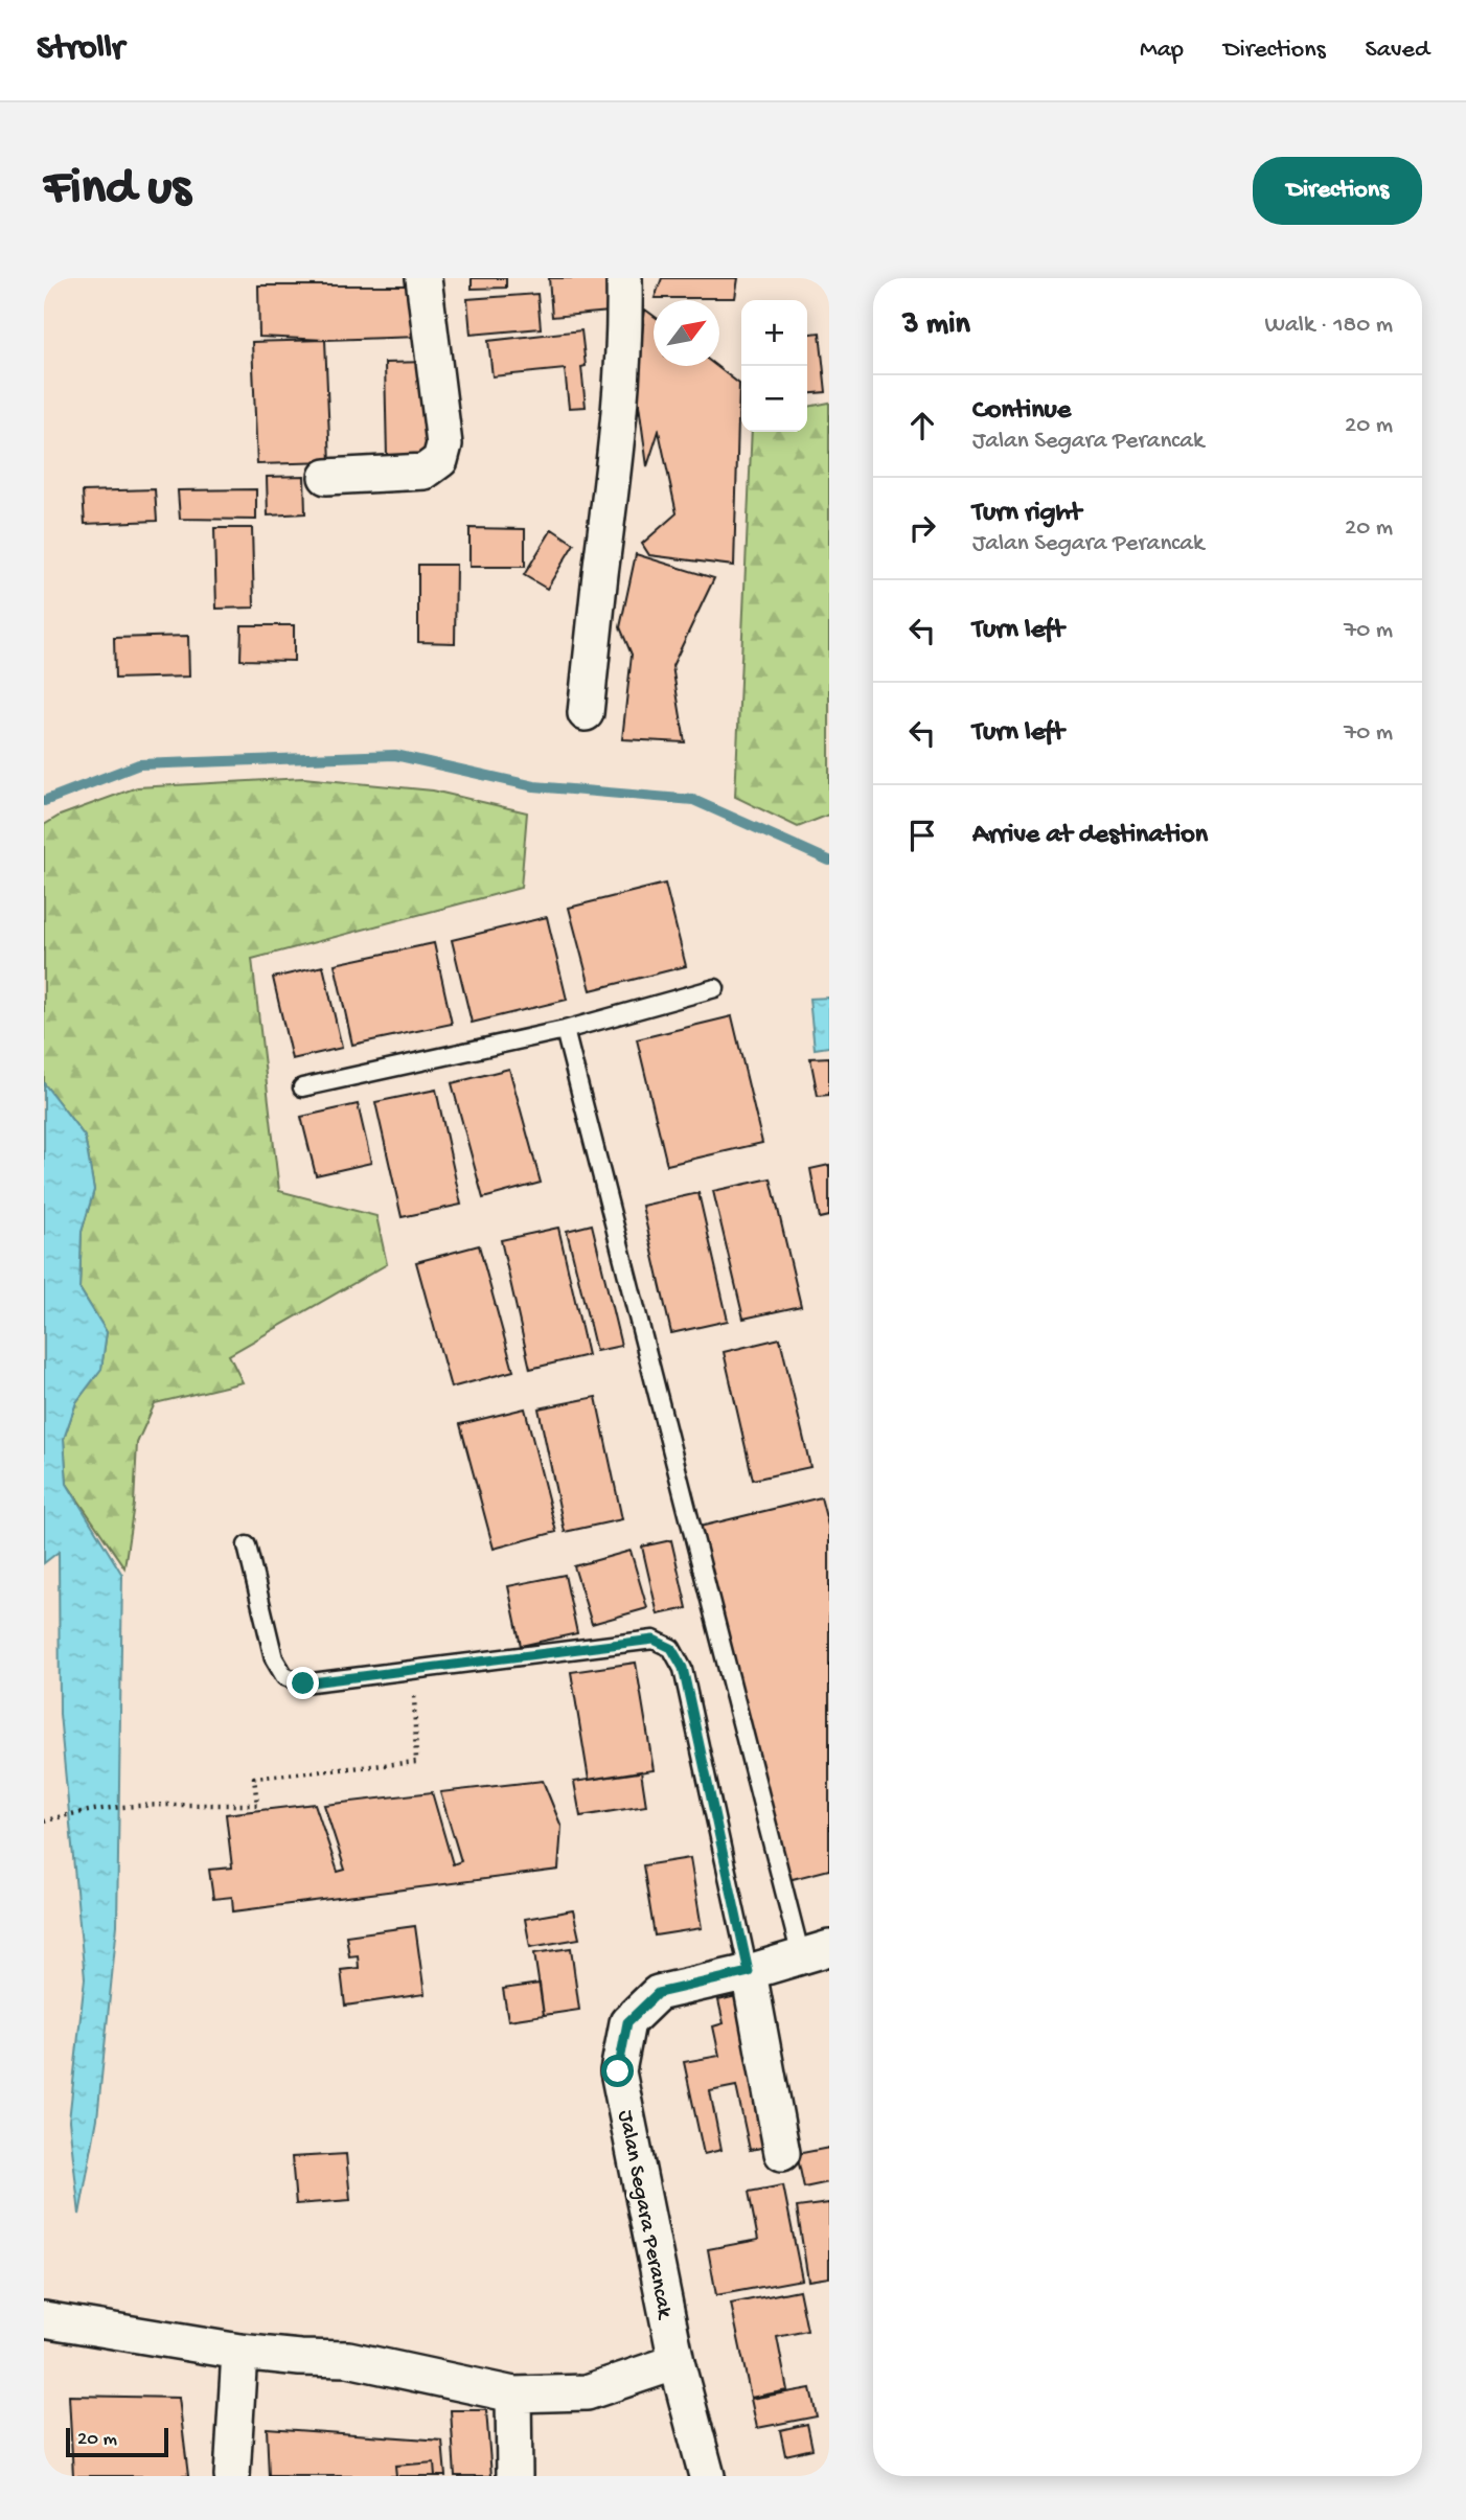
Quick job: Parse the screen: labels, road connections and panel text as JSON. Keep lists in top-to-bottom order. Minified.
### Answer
{"streets":{"street":["Jalan Segara Perancak"]},"scale_bar":"20 m","north":"top right","page":{"header":"Strollr","nav":["Map","Directions","Saved"],"buttons":"Directions","title":"Find us","heading":["3 min","Walk · 180 m"],"map_buttons":["+","−"],"list":[["Continue","Jalan Segara Perancak","20 m"],["Turn right","Jalan Segara Perancak","20 m"],["Turn left","70 m"],["Turn left","70 m"],"Arrive at destination"],"scale":"20 m"}}
